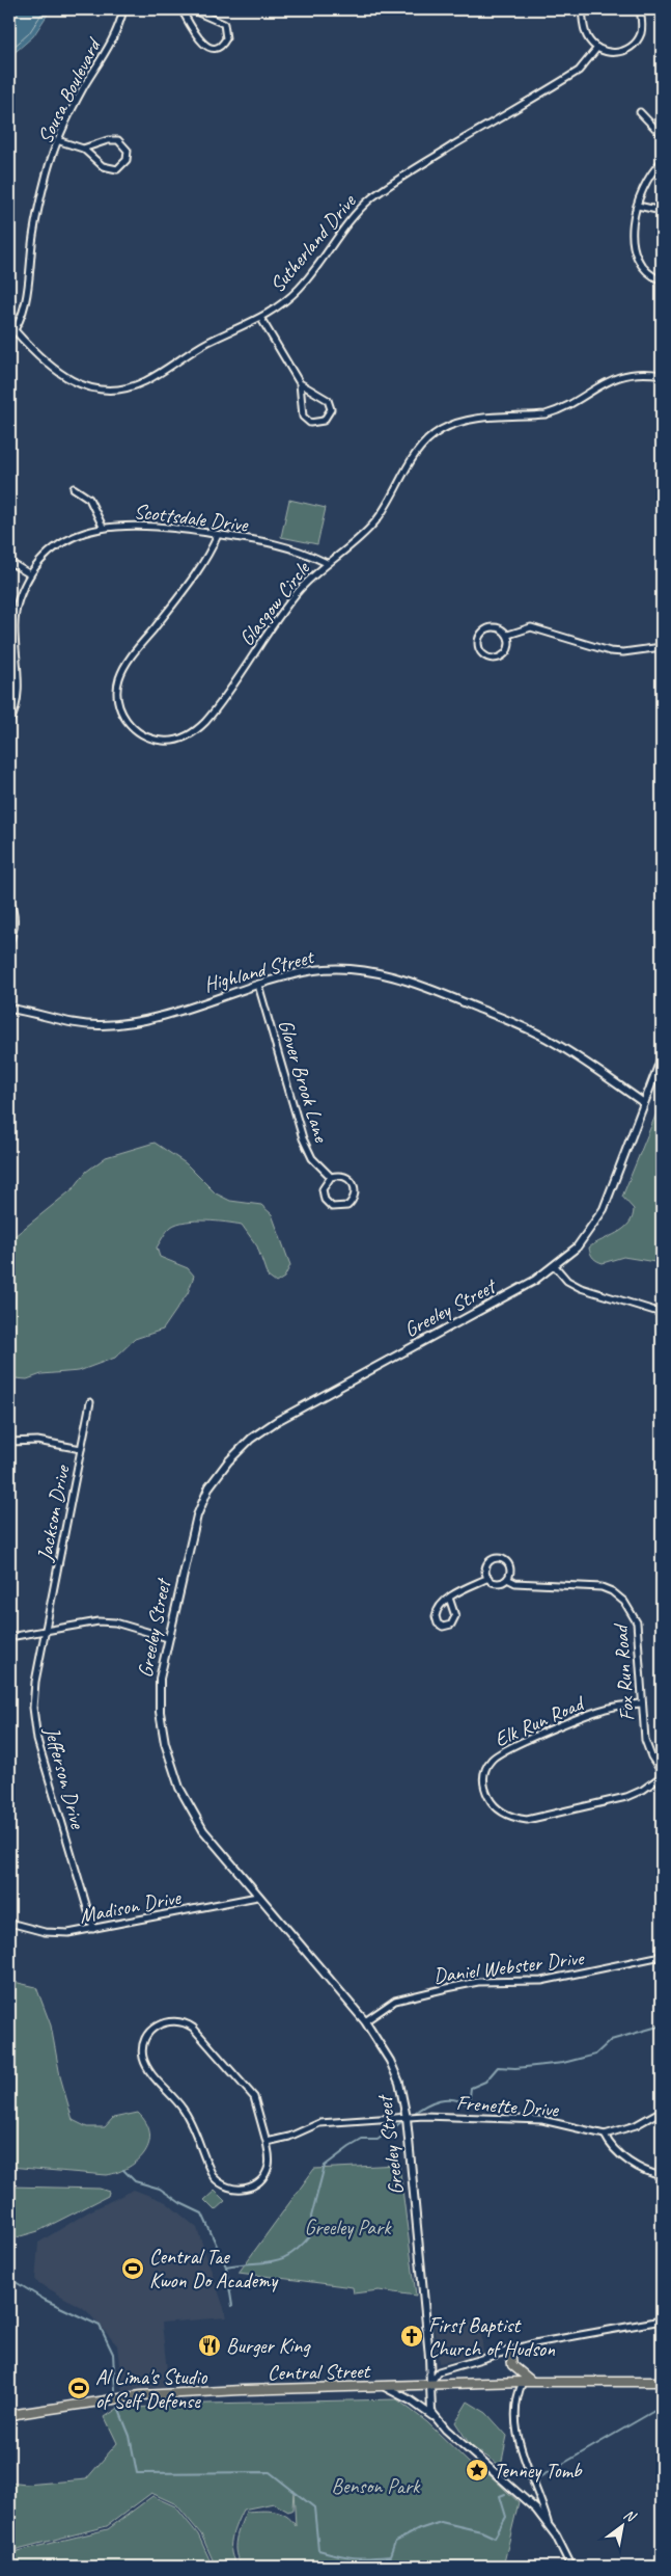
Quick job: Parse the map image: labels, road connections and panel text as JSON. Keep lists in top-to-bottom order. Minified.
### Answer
{"streets":{"main road":["Central Street"],"street":["Sousa Boulevard","Sutherland Drive","Scottsdale Drive","Glasgow Circle","Highland Street","Glover Brook Lane","Greeley Street","Jackson Drive","Fox Run Road","Elk Run Road","Jefferson Drive","Madison Drive","Daniel Webster Drive","Frenette Drive"]},"crossings":[["Sousa Boulevard","Sutherland Drive"],["Scottsdale Drive","Glasgow Circle"],["Highland Street","Glover Brook Lane"],["Highland Street","Greeley Street"],["Greeley Street","Madison Drive"],["Greeley Street","Daniel Webster Drive"],["Greeley Street","Frenette Drive"],["Greeley Street","Central Street"],["Jackson Drive","Jefferson Drive"],["Fox Run Road","Elk Run Road"],["Jefferson Drive","Madison Drive"]],"parks":["Greeley Park","Benson Park"],"places":{"sports":["Central Tae Kwon Do Academy","Al Lima's Studio of Self Defense"],"church":["First Baptist Church of Hudson"],"restaurant":["Burger King"],"place":["Tenney Tomb"]},"north":"top right"}
